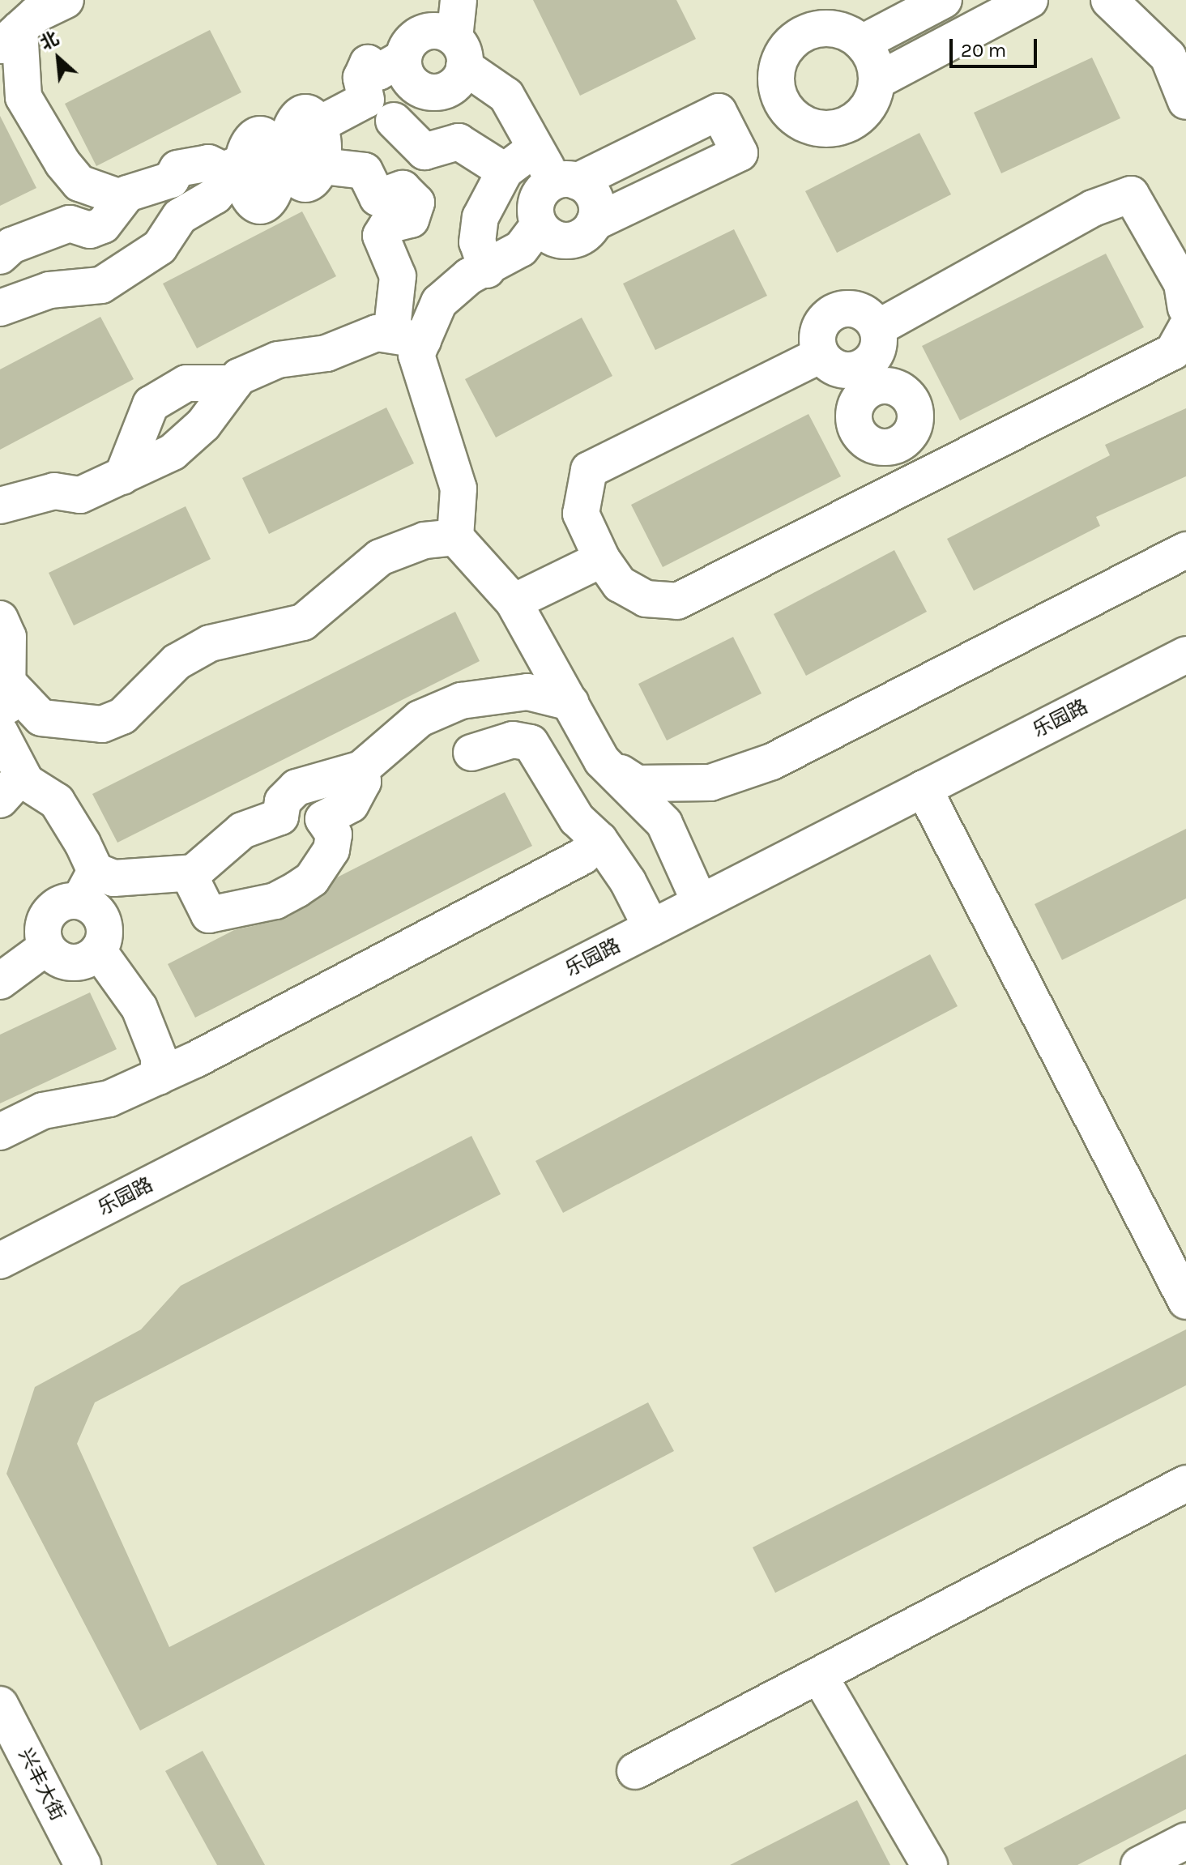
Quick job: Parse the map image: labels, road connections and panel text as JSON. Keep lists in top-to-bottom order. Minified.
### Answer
{"streets":{"street":["乐园路","兴丰大街"]},"scale_bar":"20 m","north":"top left"}
